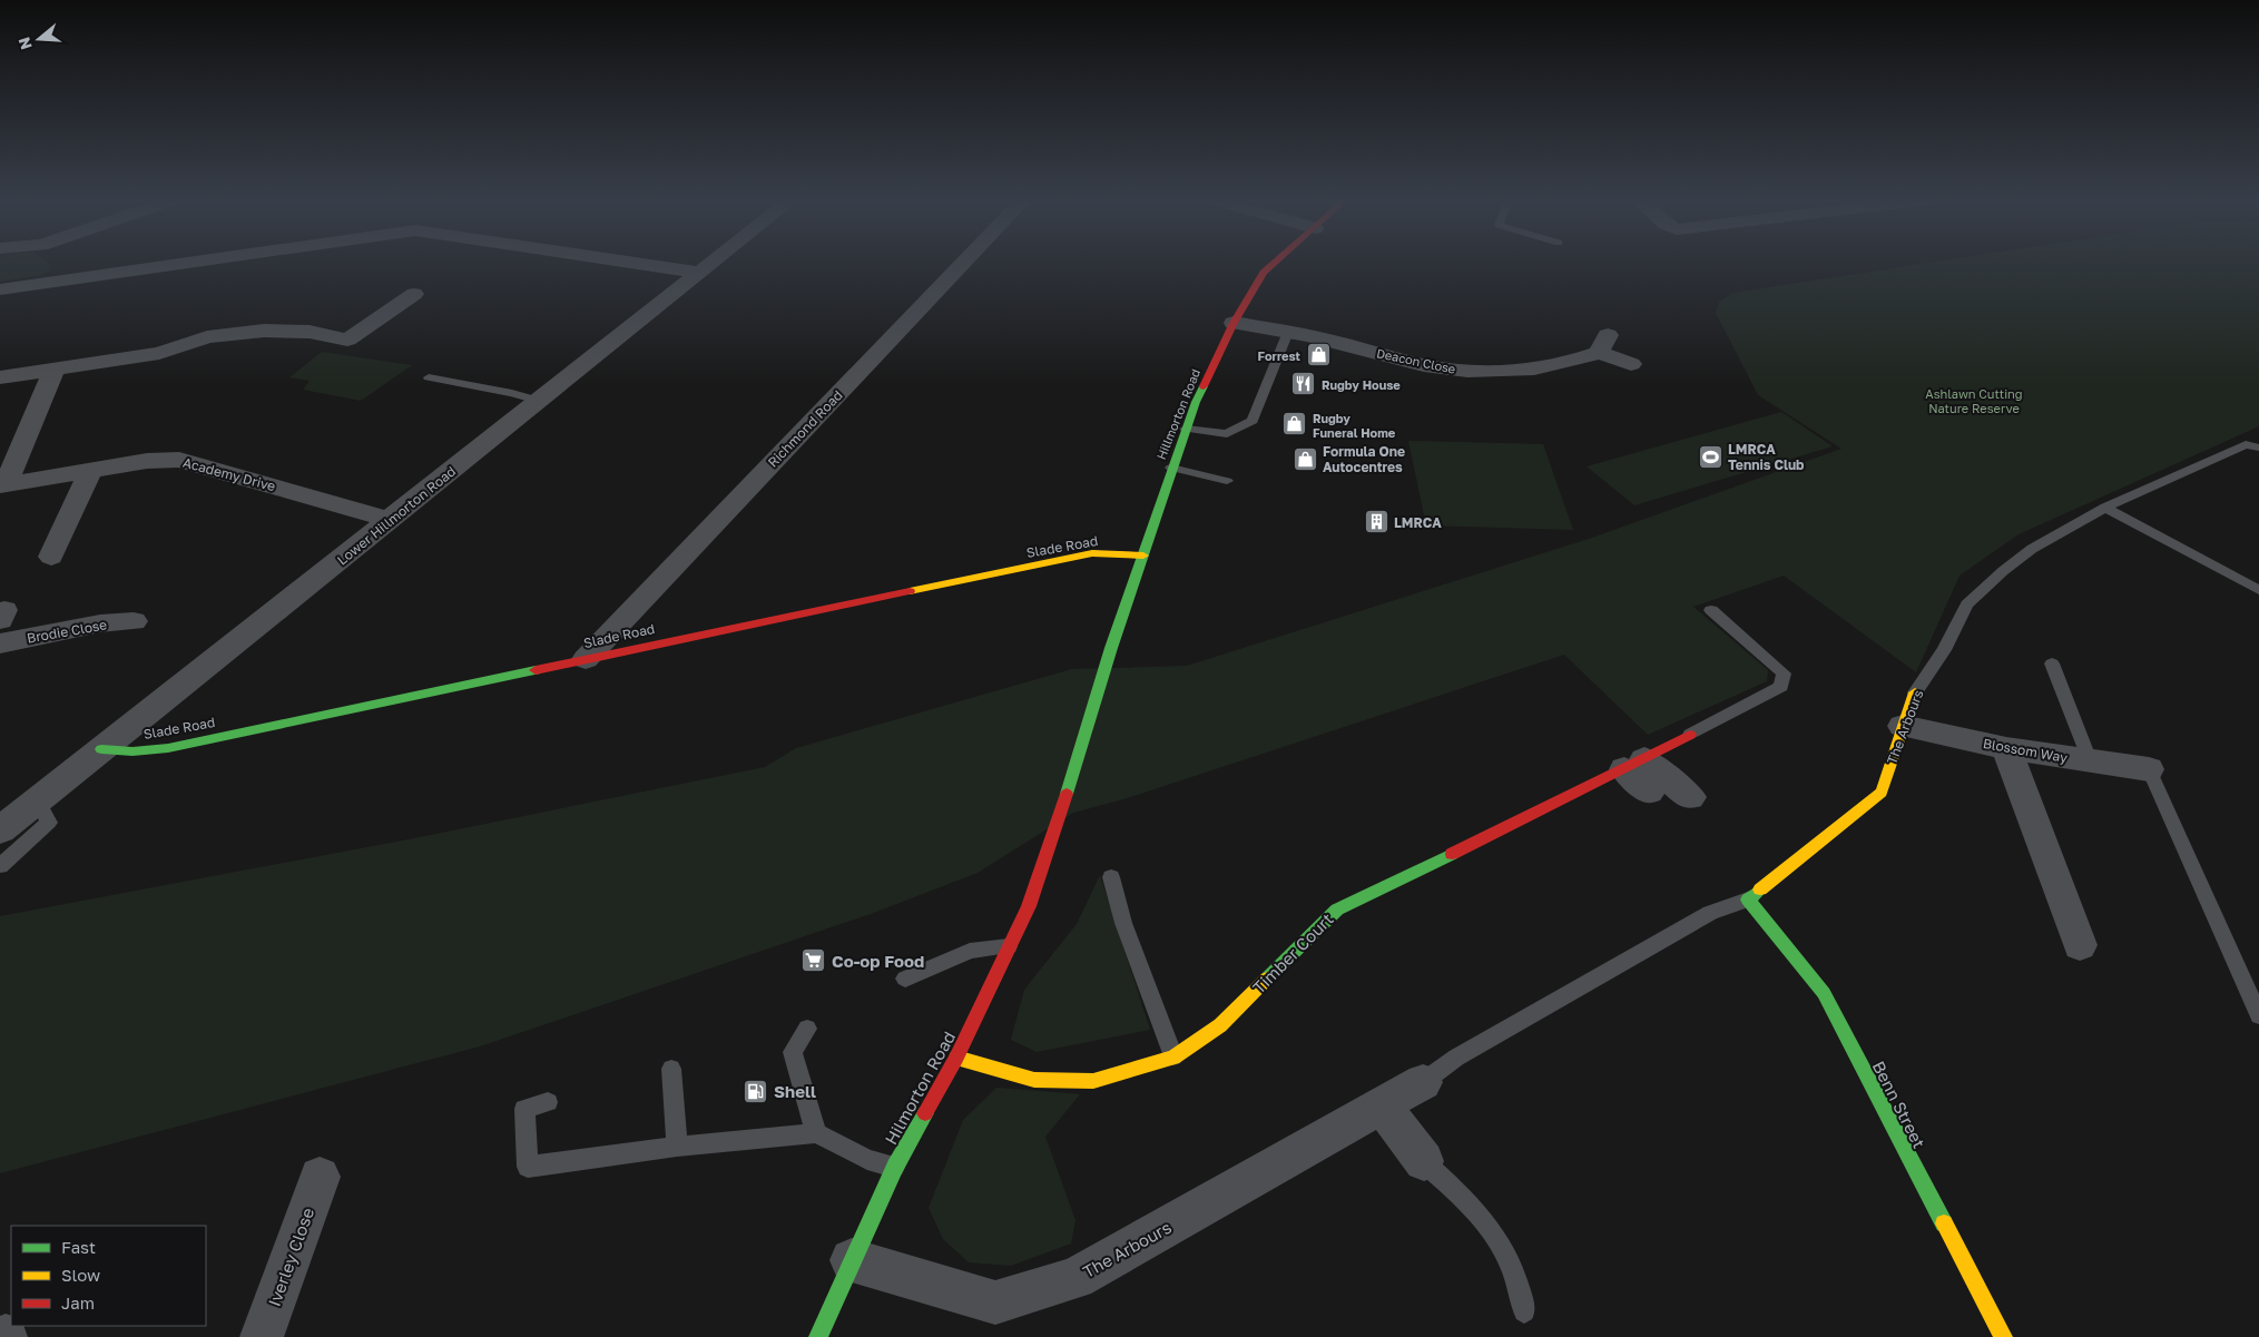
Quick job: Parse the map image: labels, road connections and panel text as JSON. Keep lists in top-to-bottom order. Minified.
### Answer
{"streets":{"main road":["Hillmorton Road","Slade Road","The Arbours","Timber Court","Hilmorton Road","Benn Street"],"street":["Deacon Close","Richmond Road","Academy Drive","Lower Hillmorton Road","Brodie Close","Blossom Way","Iverley Close"]},"crossings":[["Deacon Close","Hillmorton Road"],["Hillmorton Road","Slade Road"],["Hillmorton Road","Hilmorton Road"],["Richmond Road","Slade Road"],["Academy Drive","Lower Hillmorton Road"],["Lower Hillmorton Road","Slade Road"],["The Arbours","Blossom Way"],["The Arbours","Hilmorton Road"],["The Arbours","Benn Street"],["Timber Court","Hilmorton Road"]],"parks":["Ashlawn Cutting Nature Reserve"],"places":{"shop":["Forrest","Rugby Funeral Home","Formula One Autocentres"],"restaurant":["Rugby House"],"sports":["LMRCA Tennis Club"],"building":["LMRCA"],"supermarket":["Co-op Food"],"fuel station":["Shell"]},"legend":["Fast","Slow","Jam"],"north":"left"}
